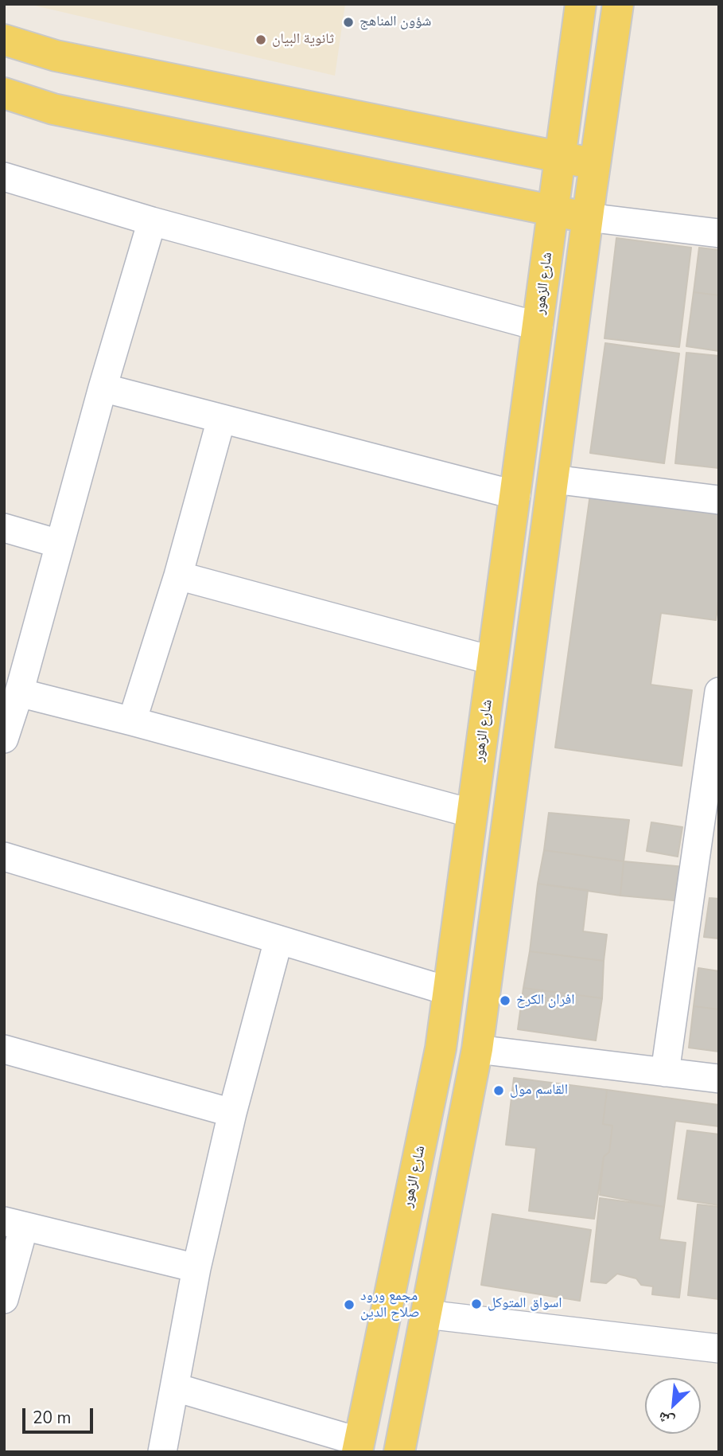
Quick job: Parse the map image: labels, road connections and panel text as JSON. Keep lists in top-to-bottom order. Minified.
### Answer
{"streets":{"main road":["شارع الزهور"]},"places":["شؤون المناهج","ثانوية البيان","افران الكرخ","القاسم مول","اسواق المتوكل","مجمع ورود صلاح الدين"],"scale_bar":"20 m","north":"bottom left"}
